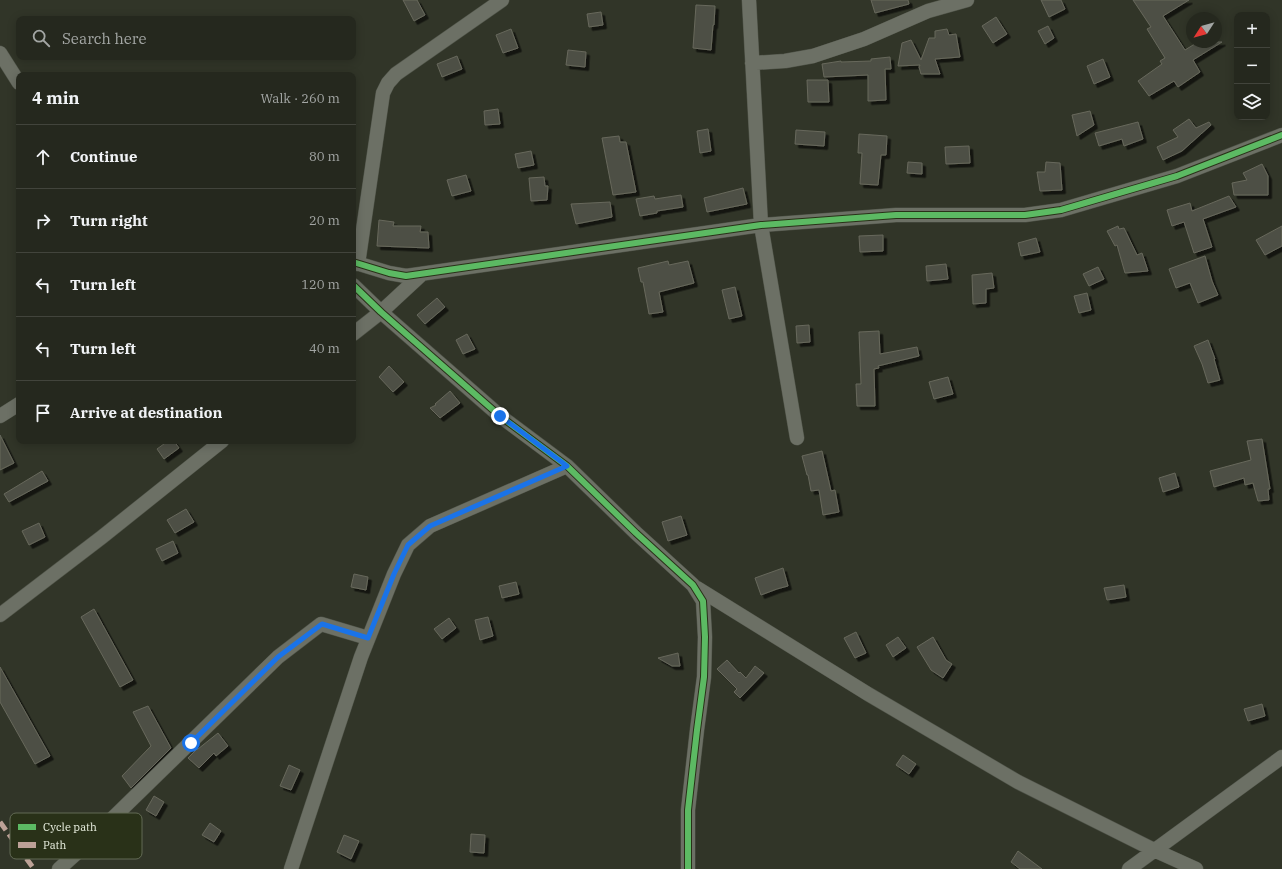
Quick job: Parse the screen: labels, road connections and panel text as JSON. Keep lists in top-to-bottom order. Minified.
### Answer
{"legend":["Cycle path","Path"],"north":"bottom left","page":{"map_buttons":["+","−"],"search":"Search here","heading":["4 min","Walk · 260 m"],"list":[["Continue","80 m"],["Turn right","20 m"],["Turn left","120 m"],["Turn left","40 m"],"Arrive at destination"]}}
